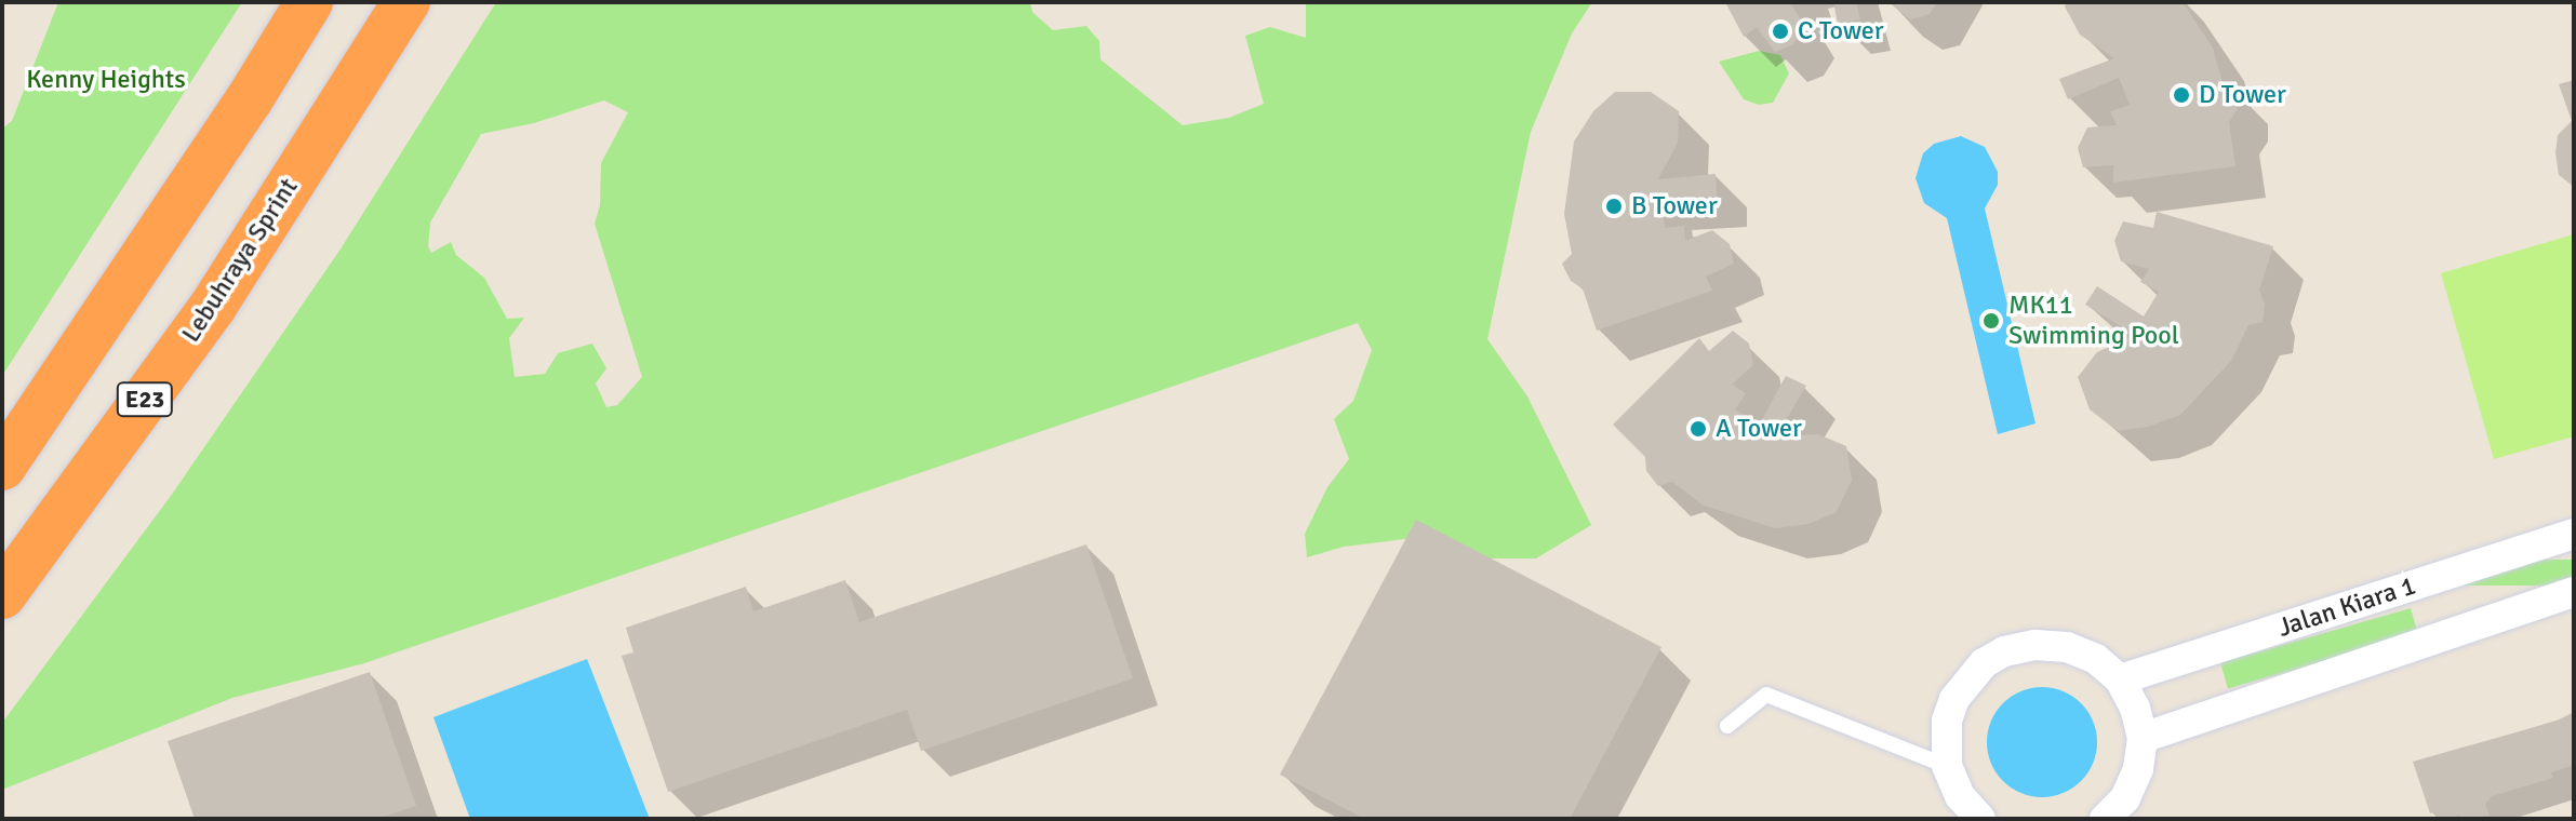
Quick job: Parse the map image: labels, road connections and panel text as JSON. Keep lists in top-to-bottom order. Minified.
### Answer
{"streets":{"highway":["Lebuhraya Sprint","E23"],"street":["Jalan Kiara 1"]},"parks":["Kenny Heights"],"places":["C Tower","D Tower","B Tower","MK11 Swimming Pool","A Tower"]}
